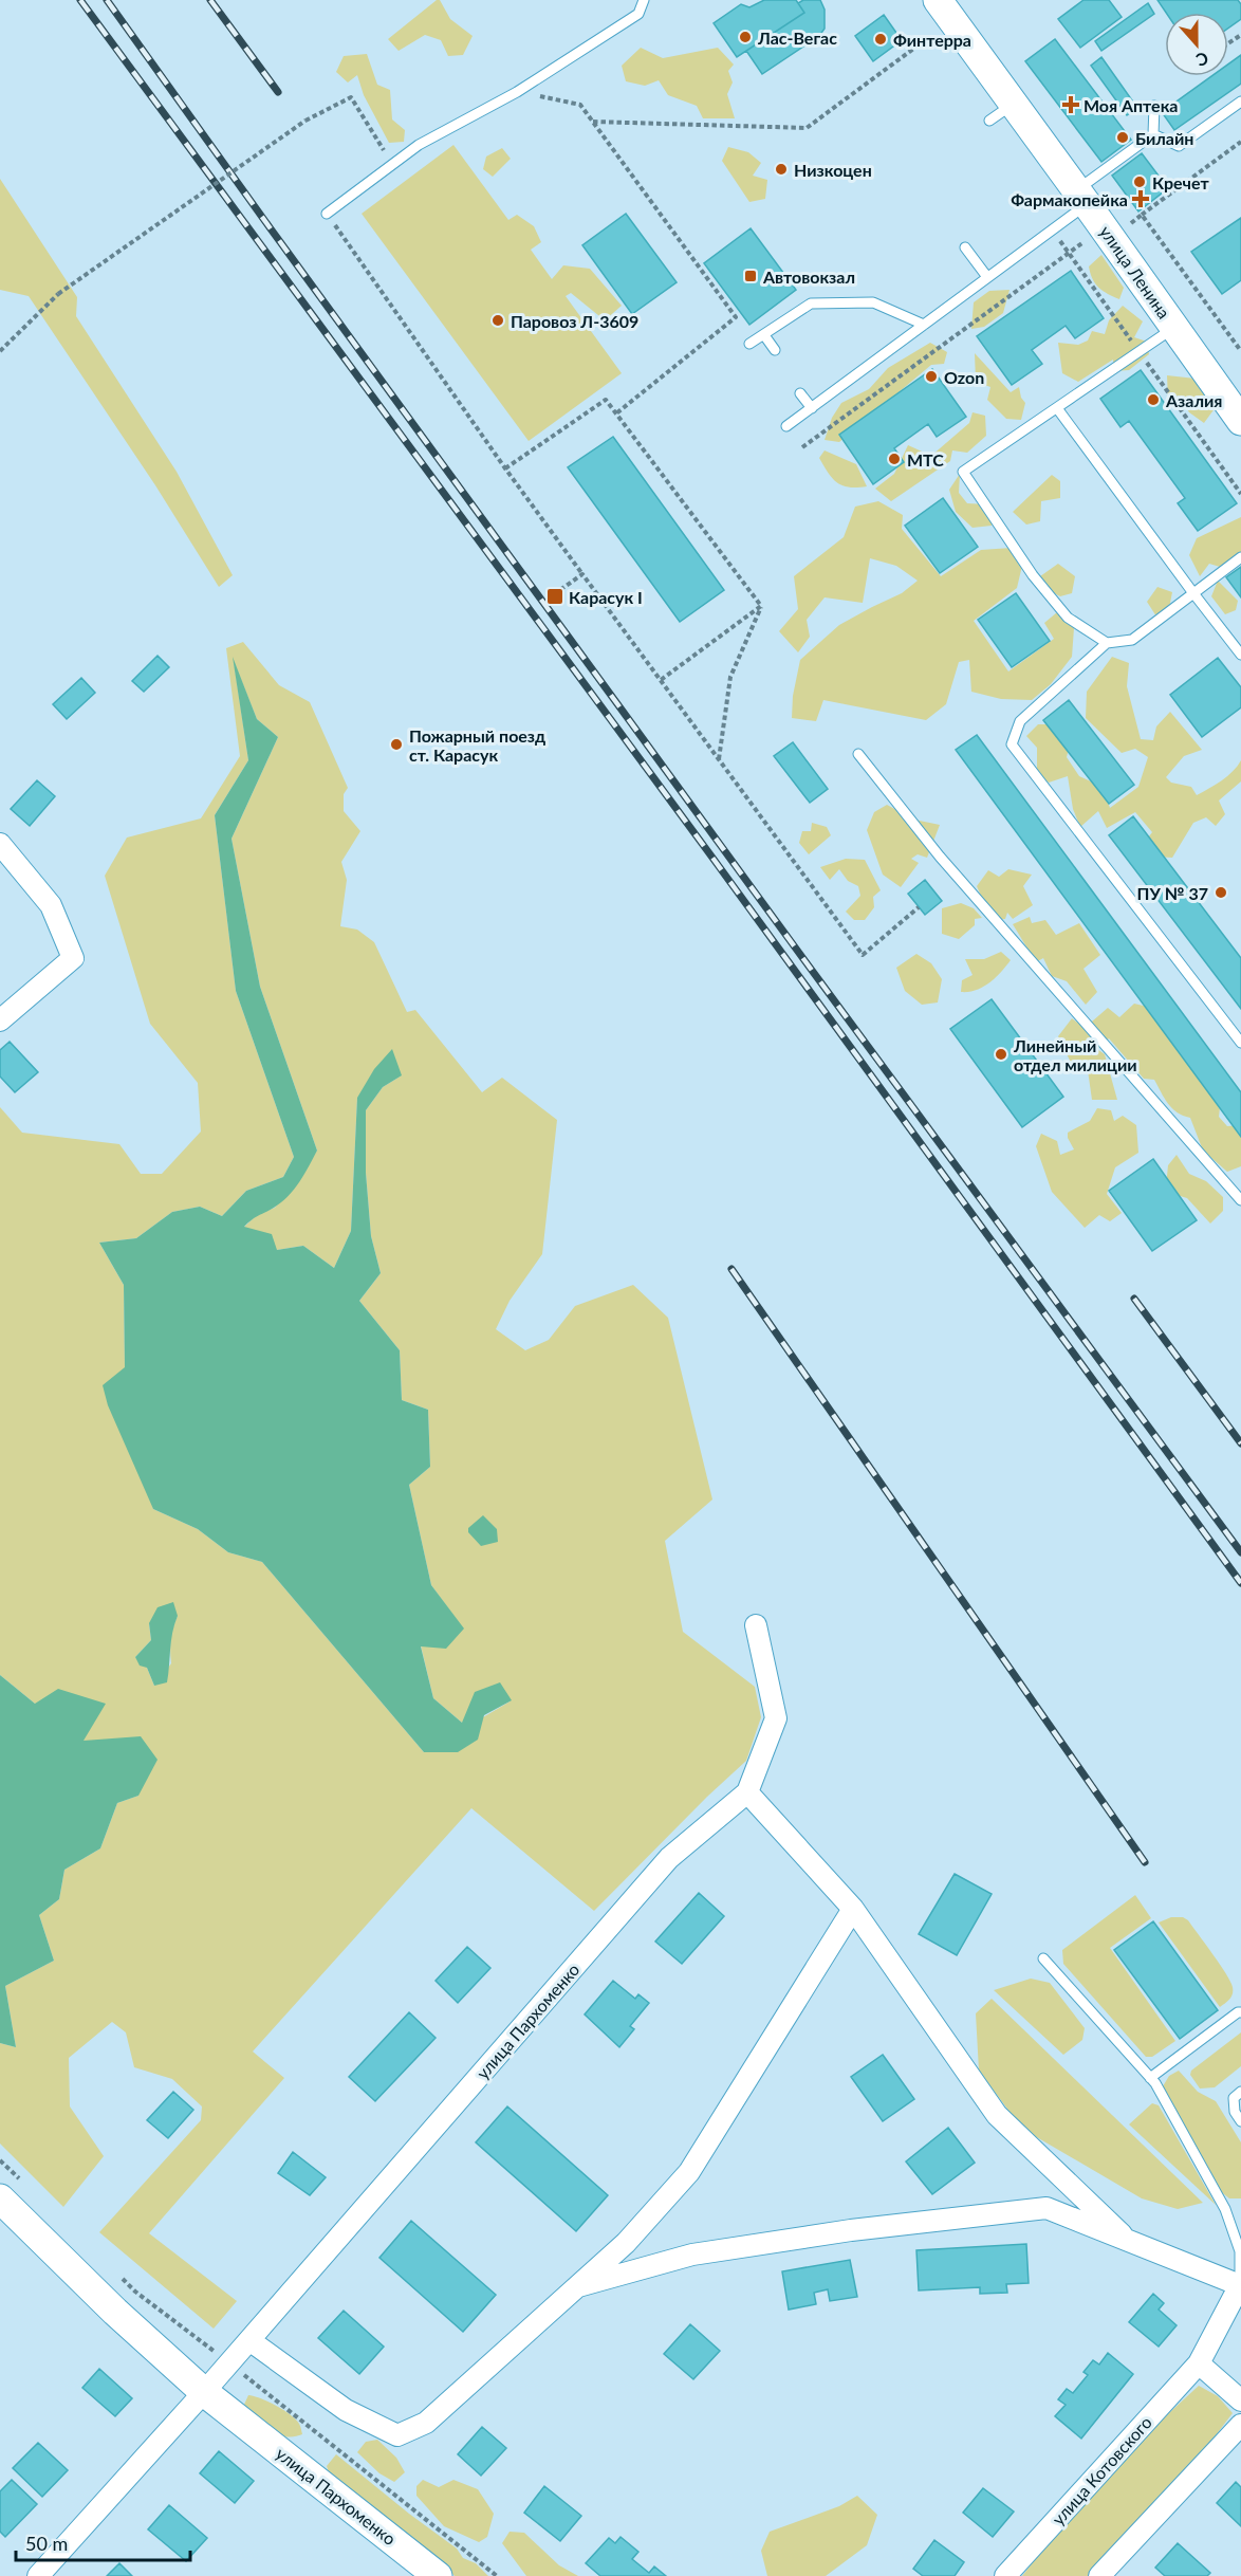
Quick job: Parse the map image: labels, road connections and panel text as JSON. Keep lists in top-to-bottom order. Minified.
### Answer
{"streets":{"street":["улица Ленина","улица Пархоменко","улица Котовского"]},"places":{"other":["Лас-Вегас","Финтерра","Билайн","Низкоцен","Кречет","Паровоз Л-3609","Ozon","Азалия","МТС","Пожарный поезд ст. Карасук","ПУ № 37","Линейный отдел милиции"],"health":["Моя Аптека","Фармакопейка"],"transit":["Автовокзал","Карасук I"]},"scale_bar":"50 m","north":"bottom"}
